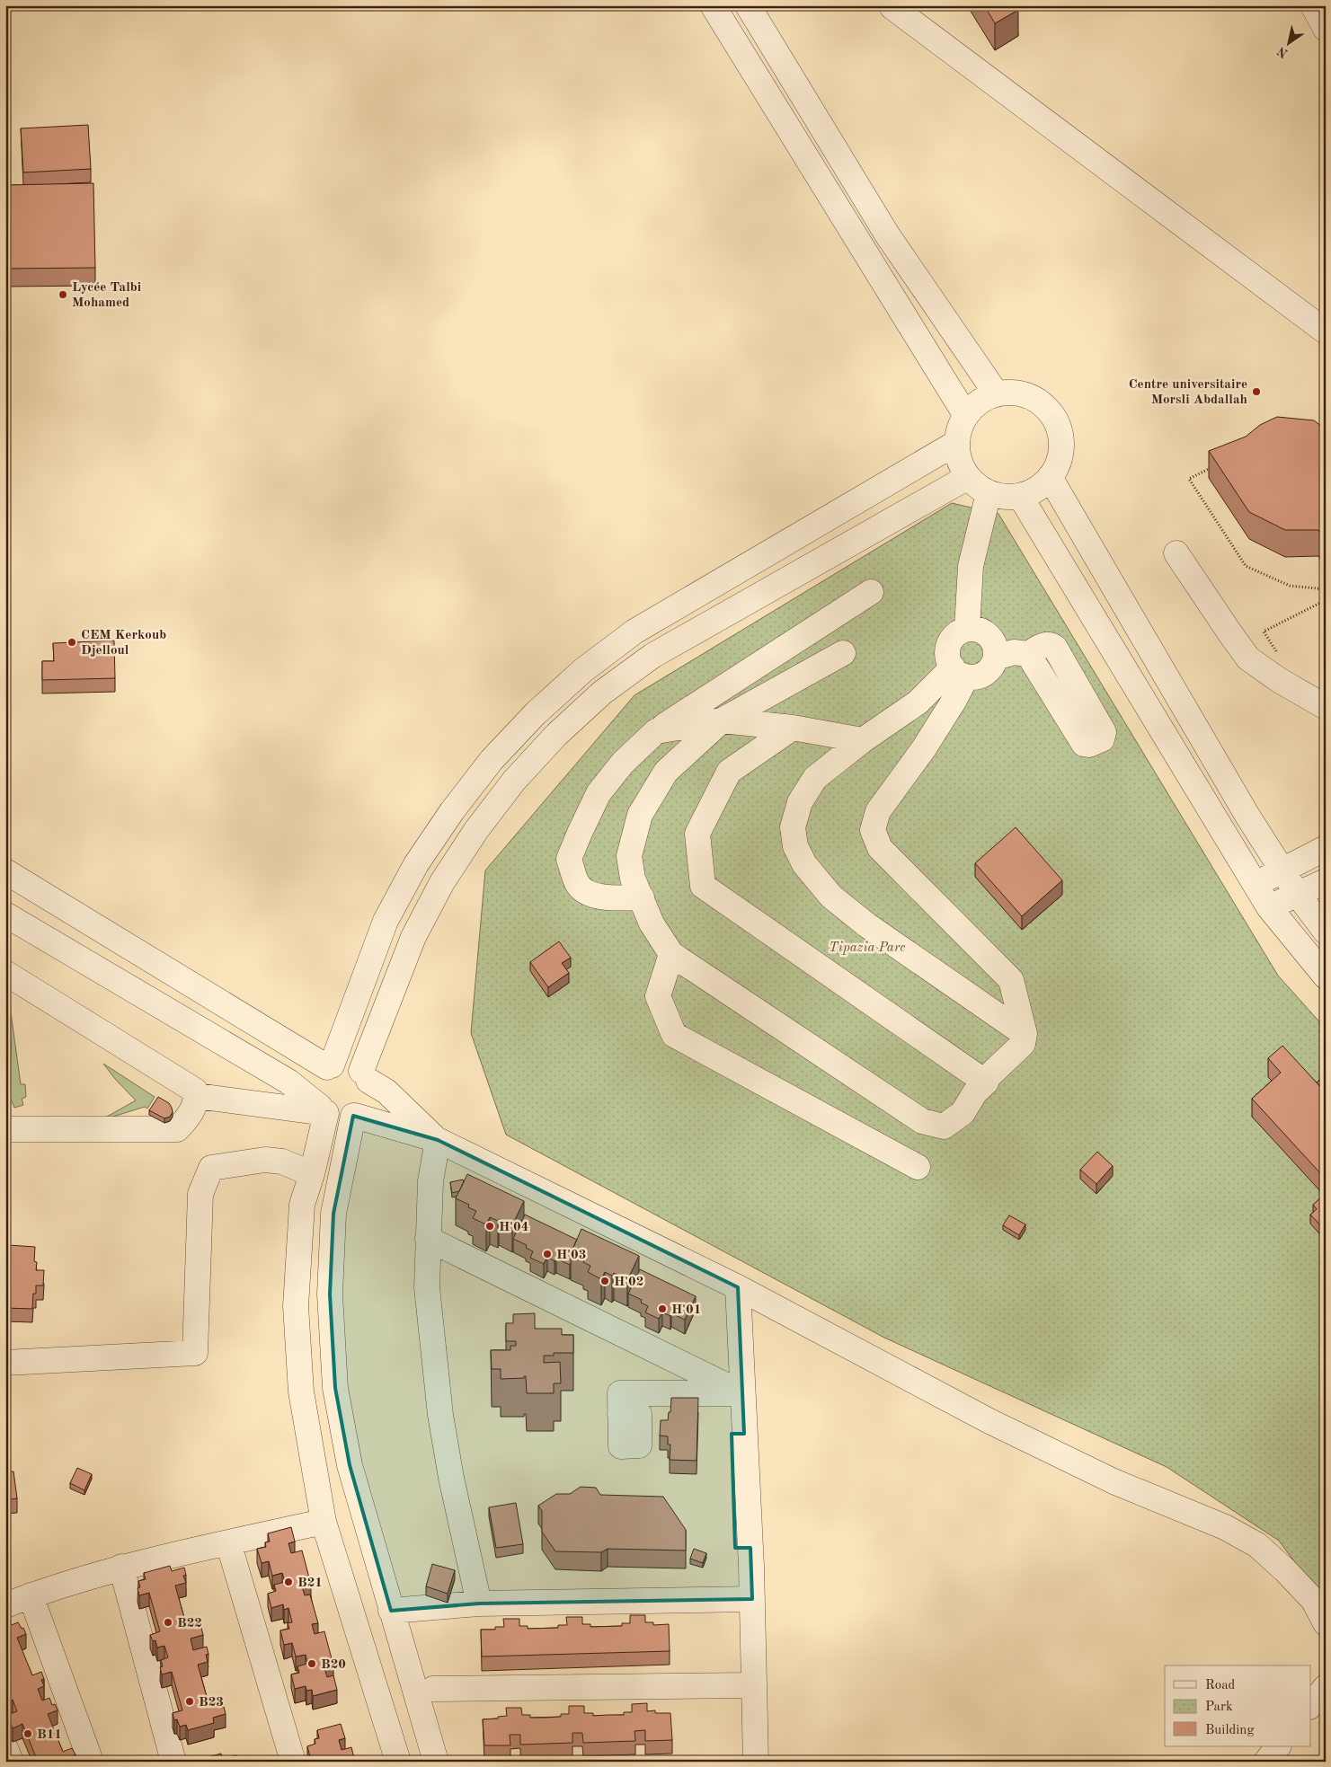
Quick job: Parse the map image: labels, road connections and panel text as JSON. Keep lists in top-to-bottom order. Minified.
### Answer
{"parks":["Tipazia Parc"],"places":["Lycée Talbi Mohamed","Centre universitaire Morsli Abdallah","CEM Kerkoub Djelloul","H'04","H'03","H'02","H'01","B21","B22","B20","B23","B11"],"legend":["Road","Park","Building"],"north":"bottom left"}
